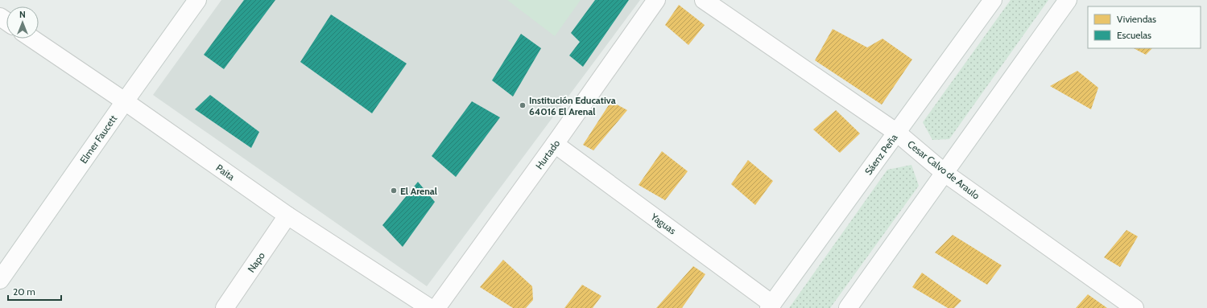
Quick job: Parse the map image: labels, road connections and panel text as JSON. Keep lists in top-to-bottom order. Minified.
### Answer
{"streets":{"street":["Elmer Faucett","Hurtado","Sáenz Peña","Cesar Calvo de Araulo","Paita","Yaguas","Napo"]},"crossings":[["Elmer Faucett","Paita"],["Hurtado","Yaguas"],["Sáenz Peña","Cesar Calvo de Araulo"],["Sáenz Peña","Yaguas"],["Paita","Napo"]],"places":["Institución Educativa 64016 El Arenal","El Arenal"],"legend":["Viviendas","Escuelas"],"scale_bar":"20 m","north":"top"}
